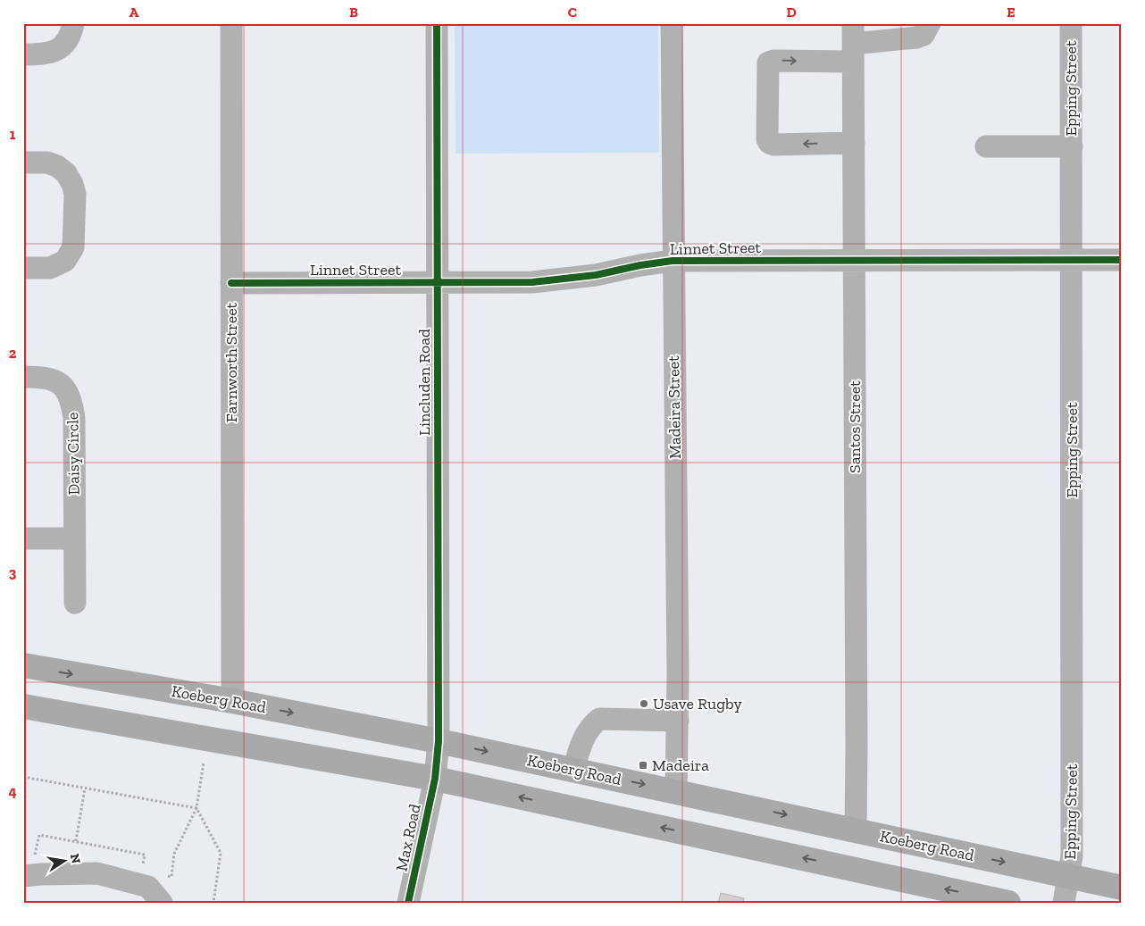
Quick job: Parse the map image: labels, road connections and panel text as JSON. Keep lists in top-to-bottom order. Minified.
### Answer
{"streets":{"main road":["Koeberg Road"],"street":["Epping Street","Linnet Street","Farnworth Street","Lincluden Road","Madeira Street","Santos Street","Daisy Circle","Max Road"]},"crossings":[["Epping Street","Linnet Street"],["Epping Street","Koeberg Road"],["Linnet Street","Farnworth Street"],["Linnet Street","Lincluden Road"],["Linnet Street","Madeira Street"],["Linnet Street","Santos Street"],["Farnworth Street","Koeberg Road"],["Lincluden Road","Koeberg Road"],["Lincluden Road","Max Road"],["Madeira Street","Koeberg Road"],["Santos Street","Koeberg Road"]],"places":{"other":["Usave Rugby"],"transit":["Madeira"]},"north":"right","grid":{"columns":["A","B","C","D","E"],"rows":["1","2","3","4"]}}
